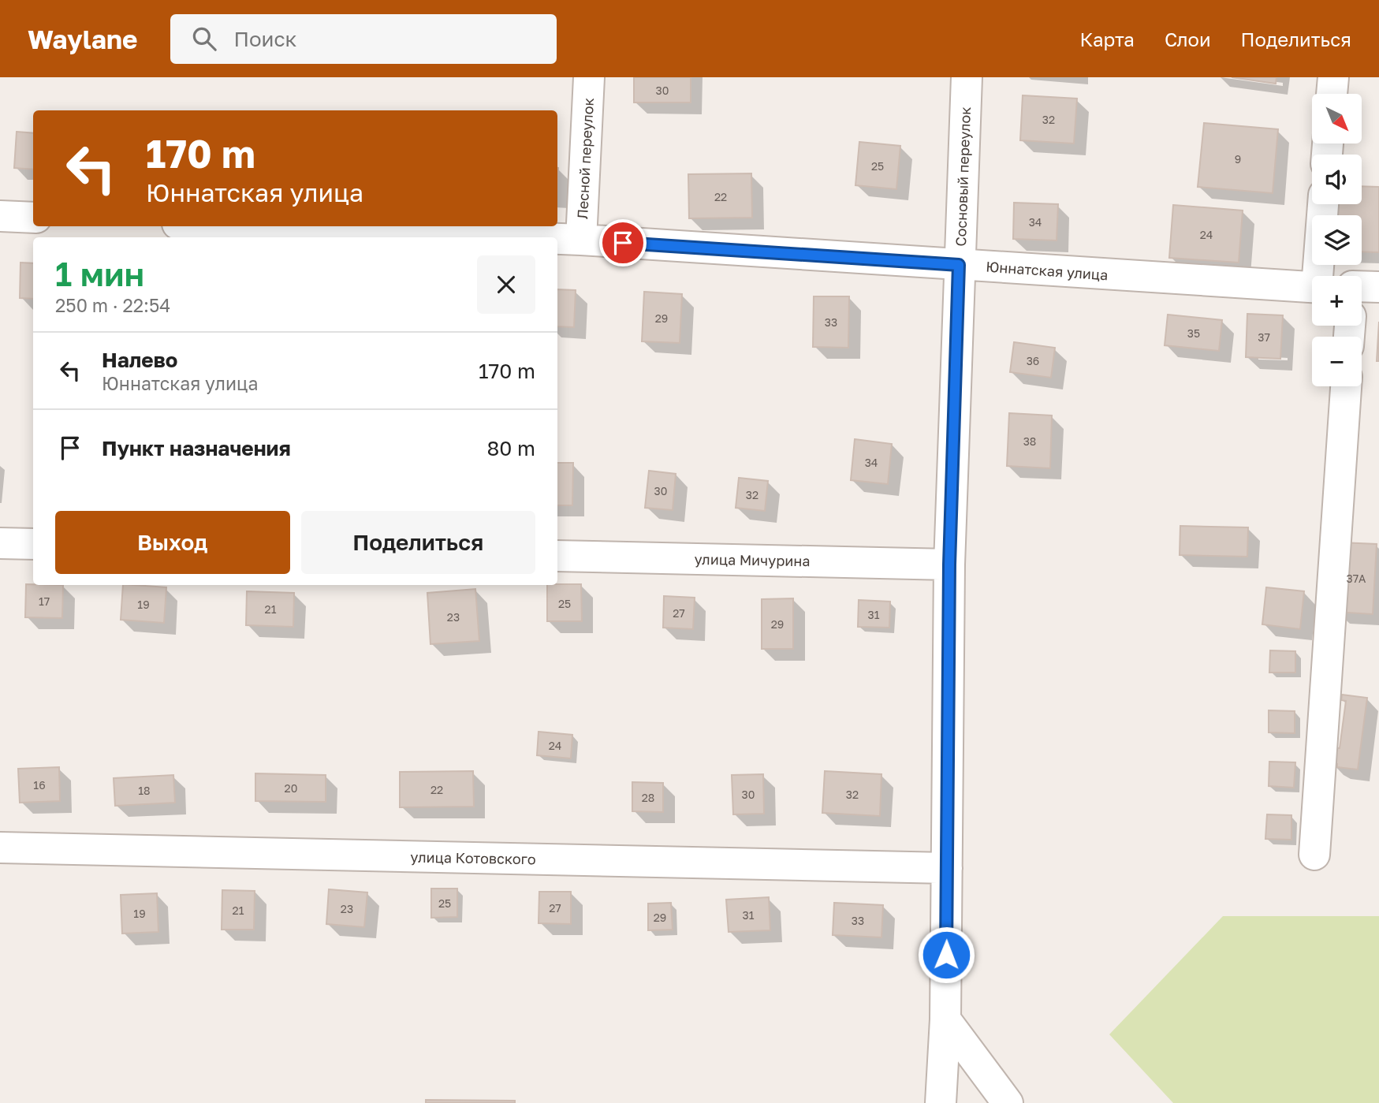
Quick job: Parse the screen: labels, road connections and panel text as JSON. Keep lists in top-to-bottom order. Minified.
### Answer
{"streets":{"street":["Лесной переулок","Сосновый переулок","Юннатская улица","улица Мичурина","улица Котовского"]},"crossings":[["Лесной переулок","Юннатская улица"],["Сосновый переулок","Юннатская улица"],["Сосновый переулок","улица Мичурина"],["Сосновый переулок","улица Котовского"]],"house_numbers":["30","32","9","25","22","34","24","29","33","35","37","36","38","34","30","32","37А","17","25","19","21","27","31","23","29","24","16","20","22","18","30","32","28","25","27","23","21","19","31","29","33"],"north":"bottom right","page":{"header":"Waylane","search":"Поиск","nav":["Карта","Слои","Поделиться"],"map_buttons":["+","−"],"turn":["170 m","Юннатская улица"],"heading":["1 мин","250 m · 22:54"],"list":[{"name":"Налево","note":"Юннатская улица","value":"170 m"},{"name":"Пункт назначения","value":"80 m"}],"buttons":["Выход","Поделиться"]}}
